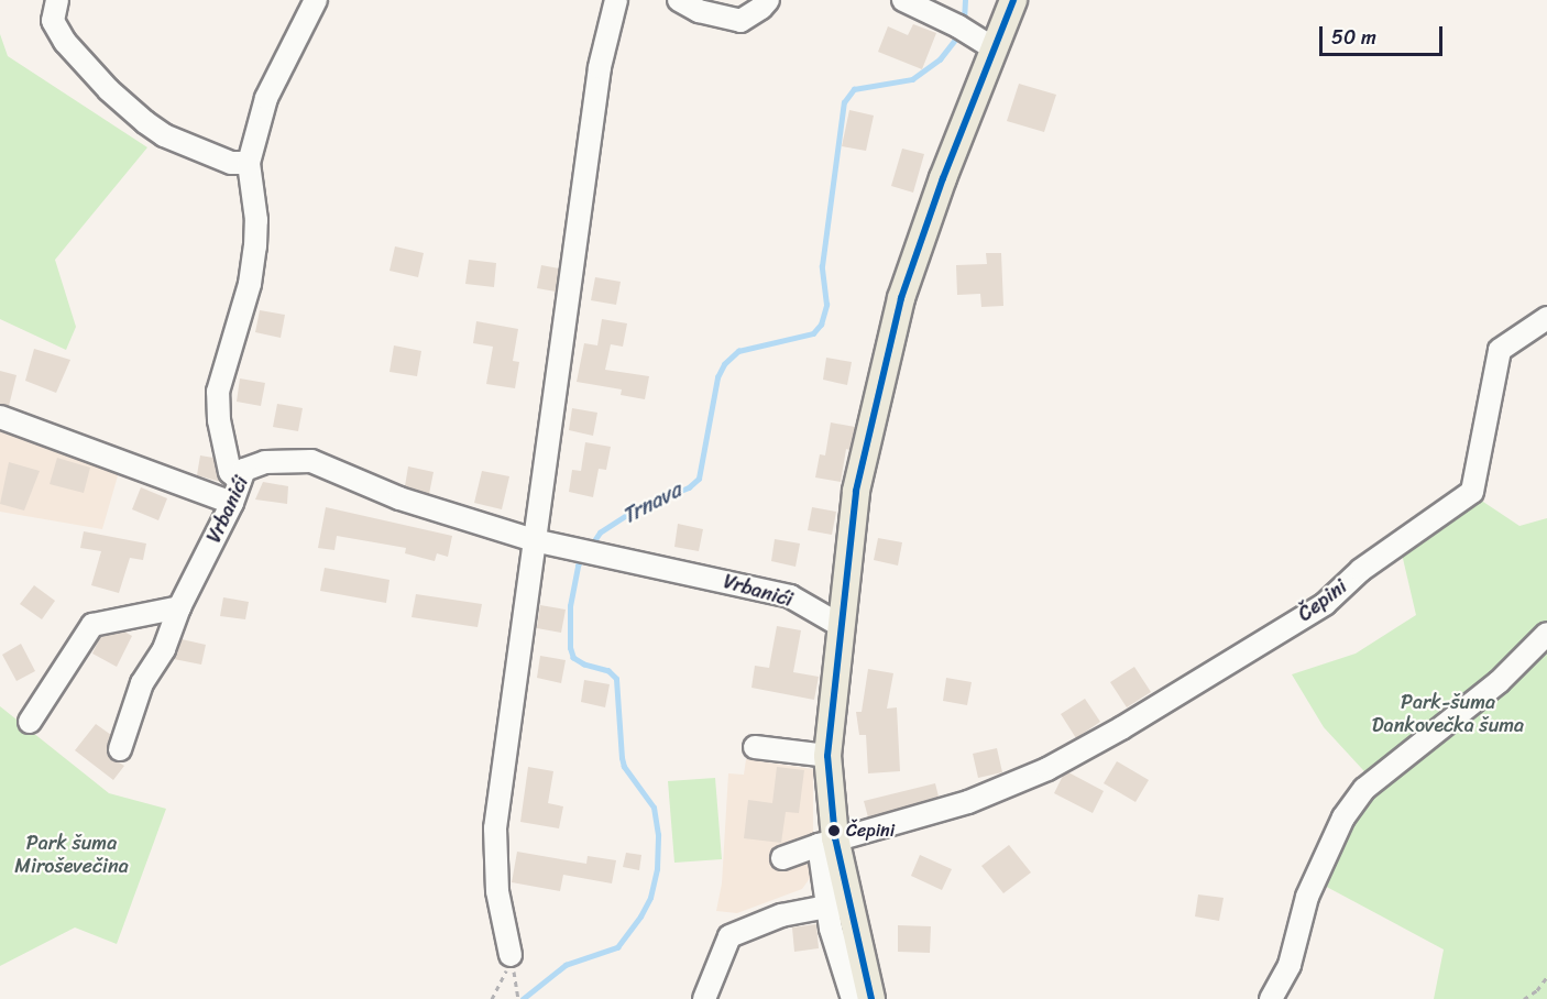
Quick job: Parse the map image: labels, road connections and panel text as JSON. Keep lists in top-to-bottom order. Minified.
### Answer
{"streets":{"street":["Vrbanići","Čepini"]},"water":["Trnava"],"parks":["Park-šuma Dankovečka šuma","Park šuma Miroševečina"],"places":["Čepini"],"scale_bar":"50 m"}
